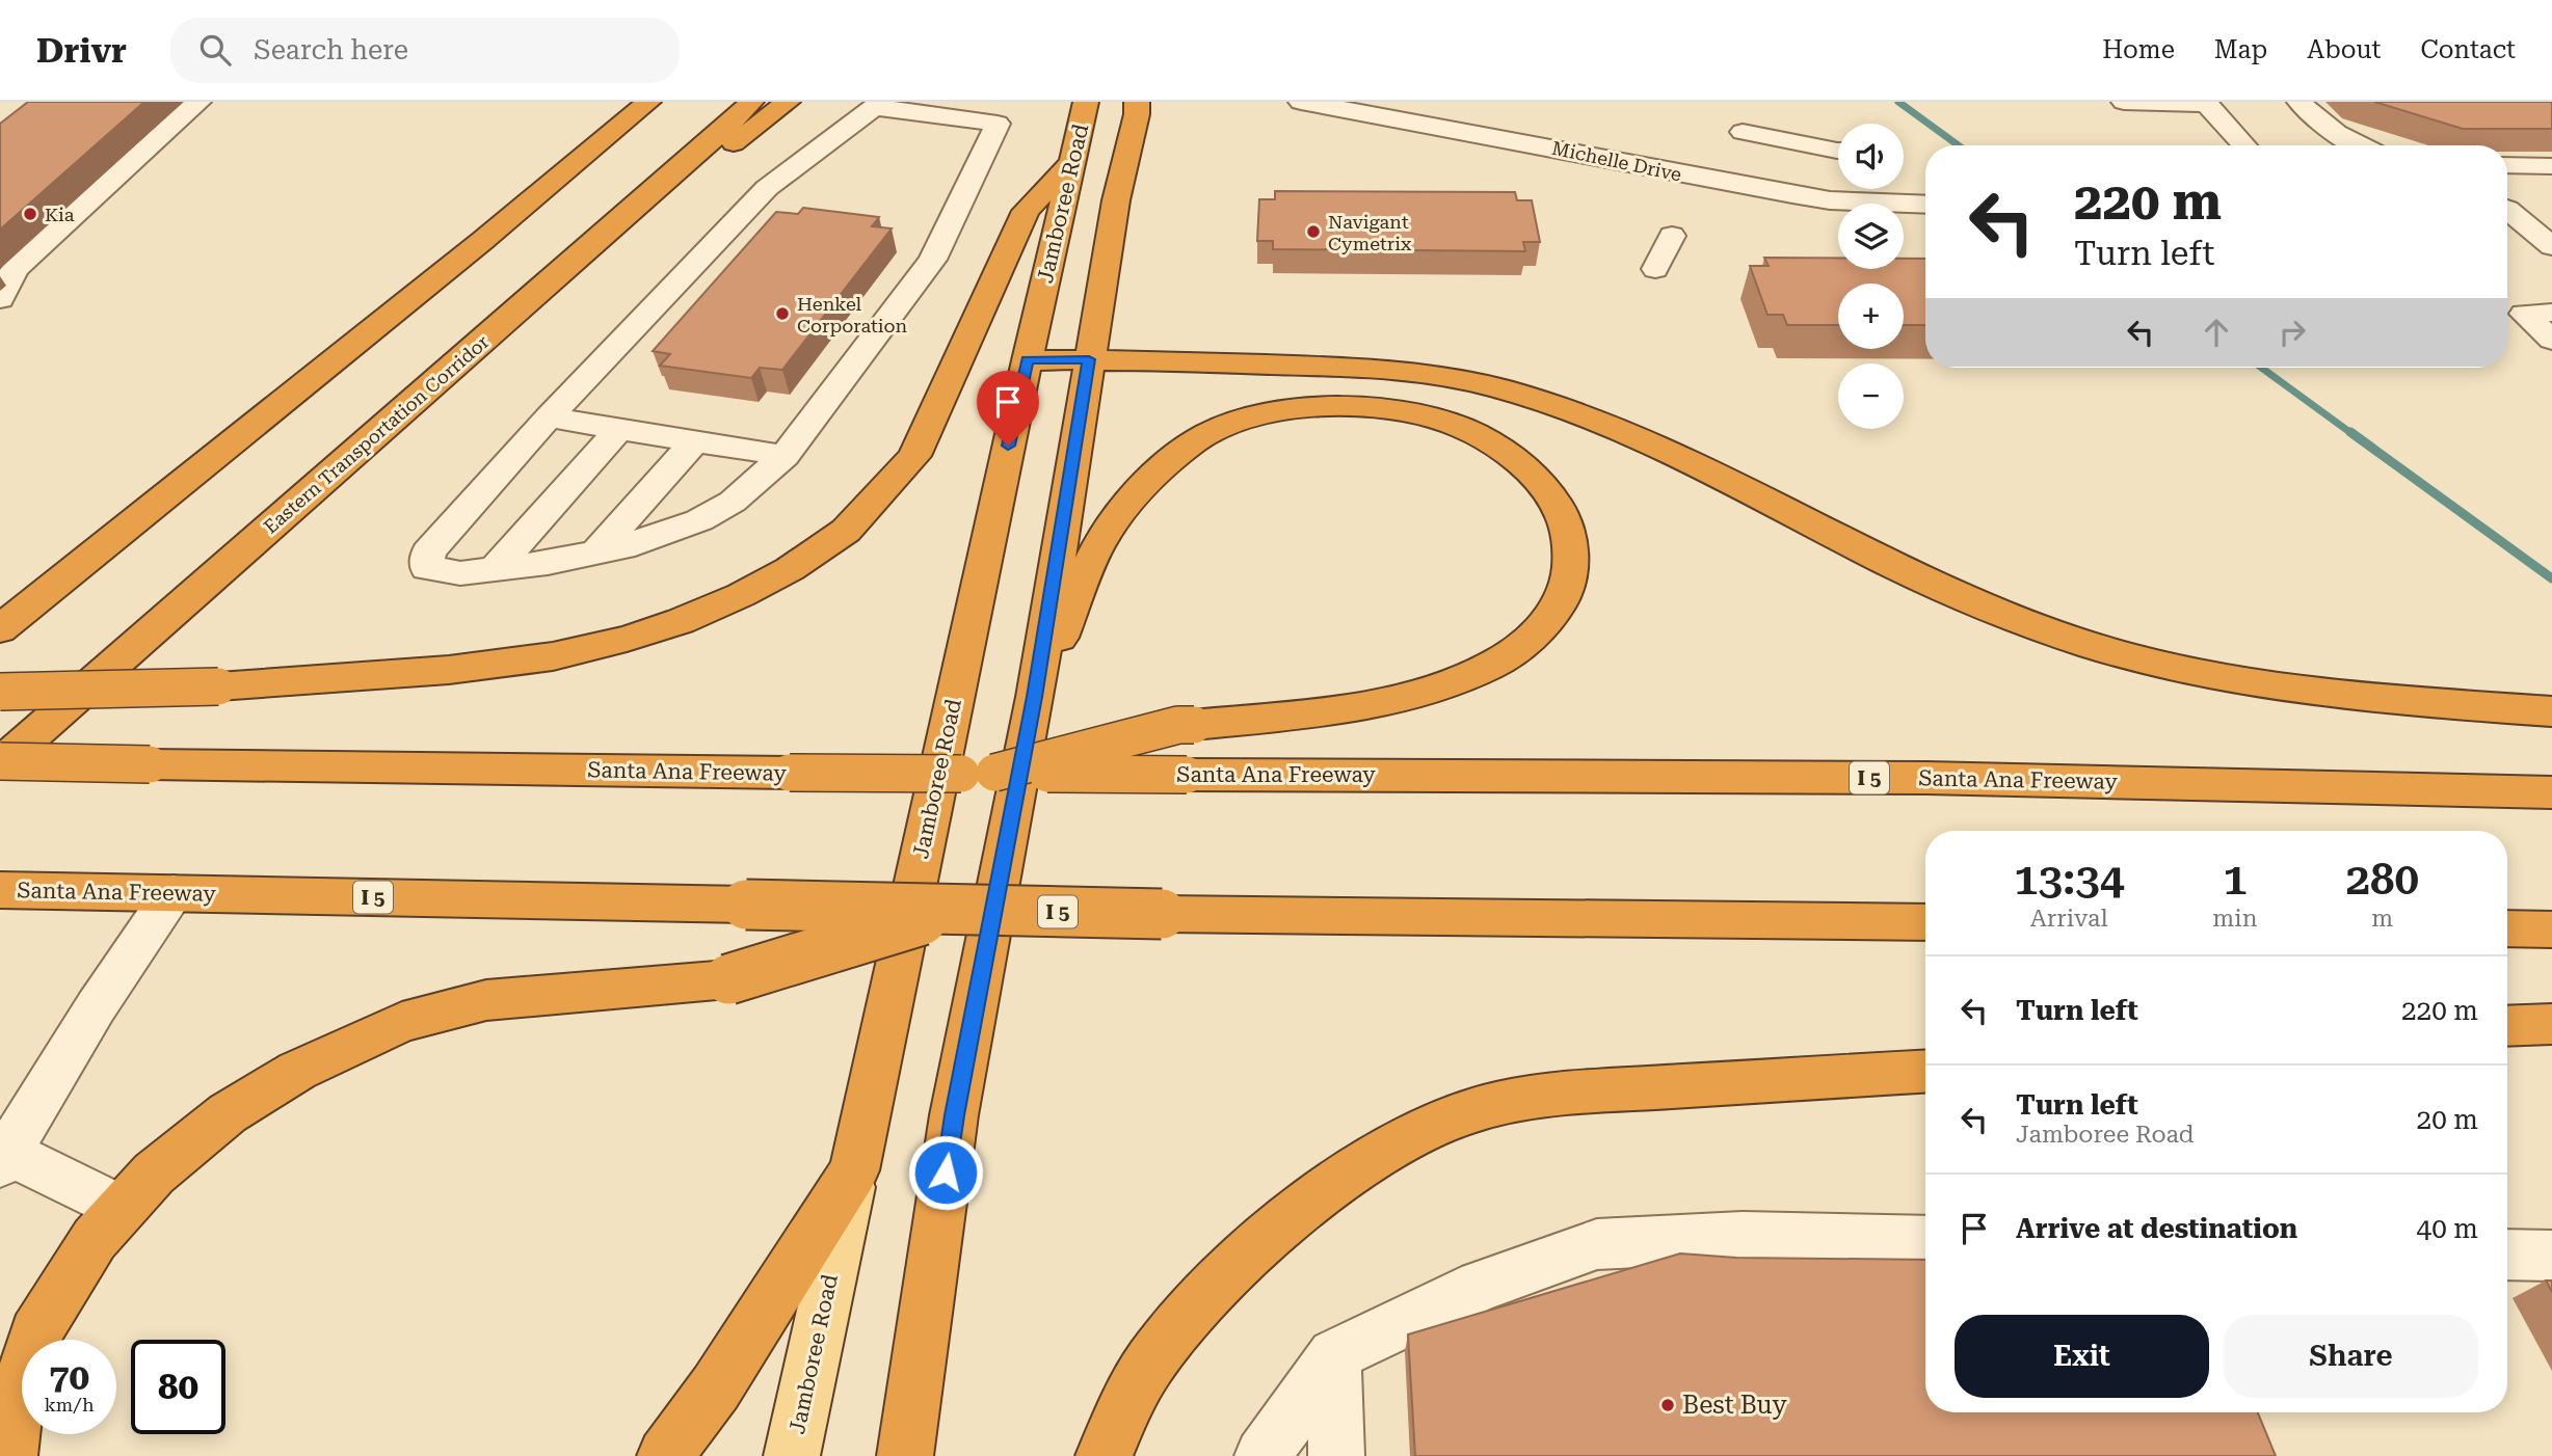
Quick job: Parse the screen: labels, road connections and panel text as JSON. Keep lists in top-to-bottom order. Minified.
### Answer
{"streets":{"highway":["Jamboree Road","Eastern Transportation Corridor","Santa Ana Freeway","I 5"],"street":["Michelle Drive"]},"crossings":[["Eastern Transportation Corridor","Santa Ana Freeway"]],"places":["Kia","Navigant Cymetrix","Henkel Corporation","Best Buy"],"page":{"header":"Drivr","search":"Search here","nav":["Home","Map","About","Contact"],"map_buttons":["+","−"],"turn":["220 m","Turn left"],"eta":["13:34","Arrival","1","min","280","m"],"list":[{"name":"Turn left","value":"220 m"},{"name":"Turn left","note":"Jamboree Road","value":"20 m"},{"name":"Arrive at destination","value":"40 m"}],"buttons":["Exit","Share"],"speed":"70 km/h","limit":"80"}}
